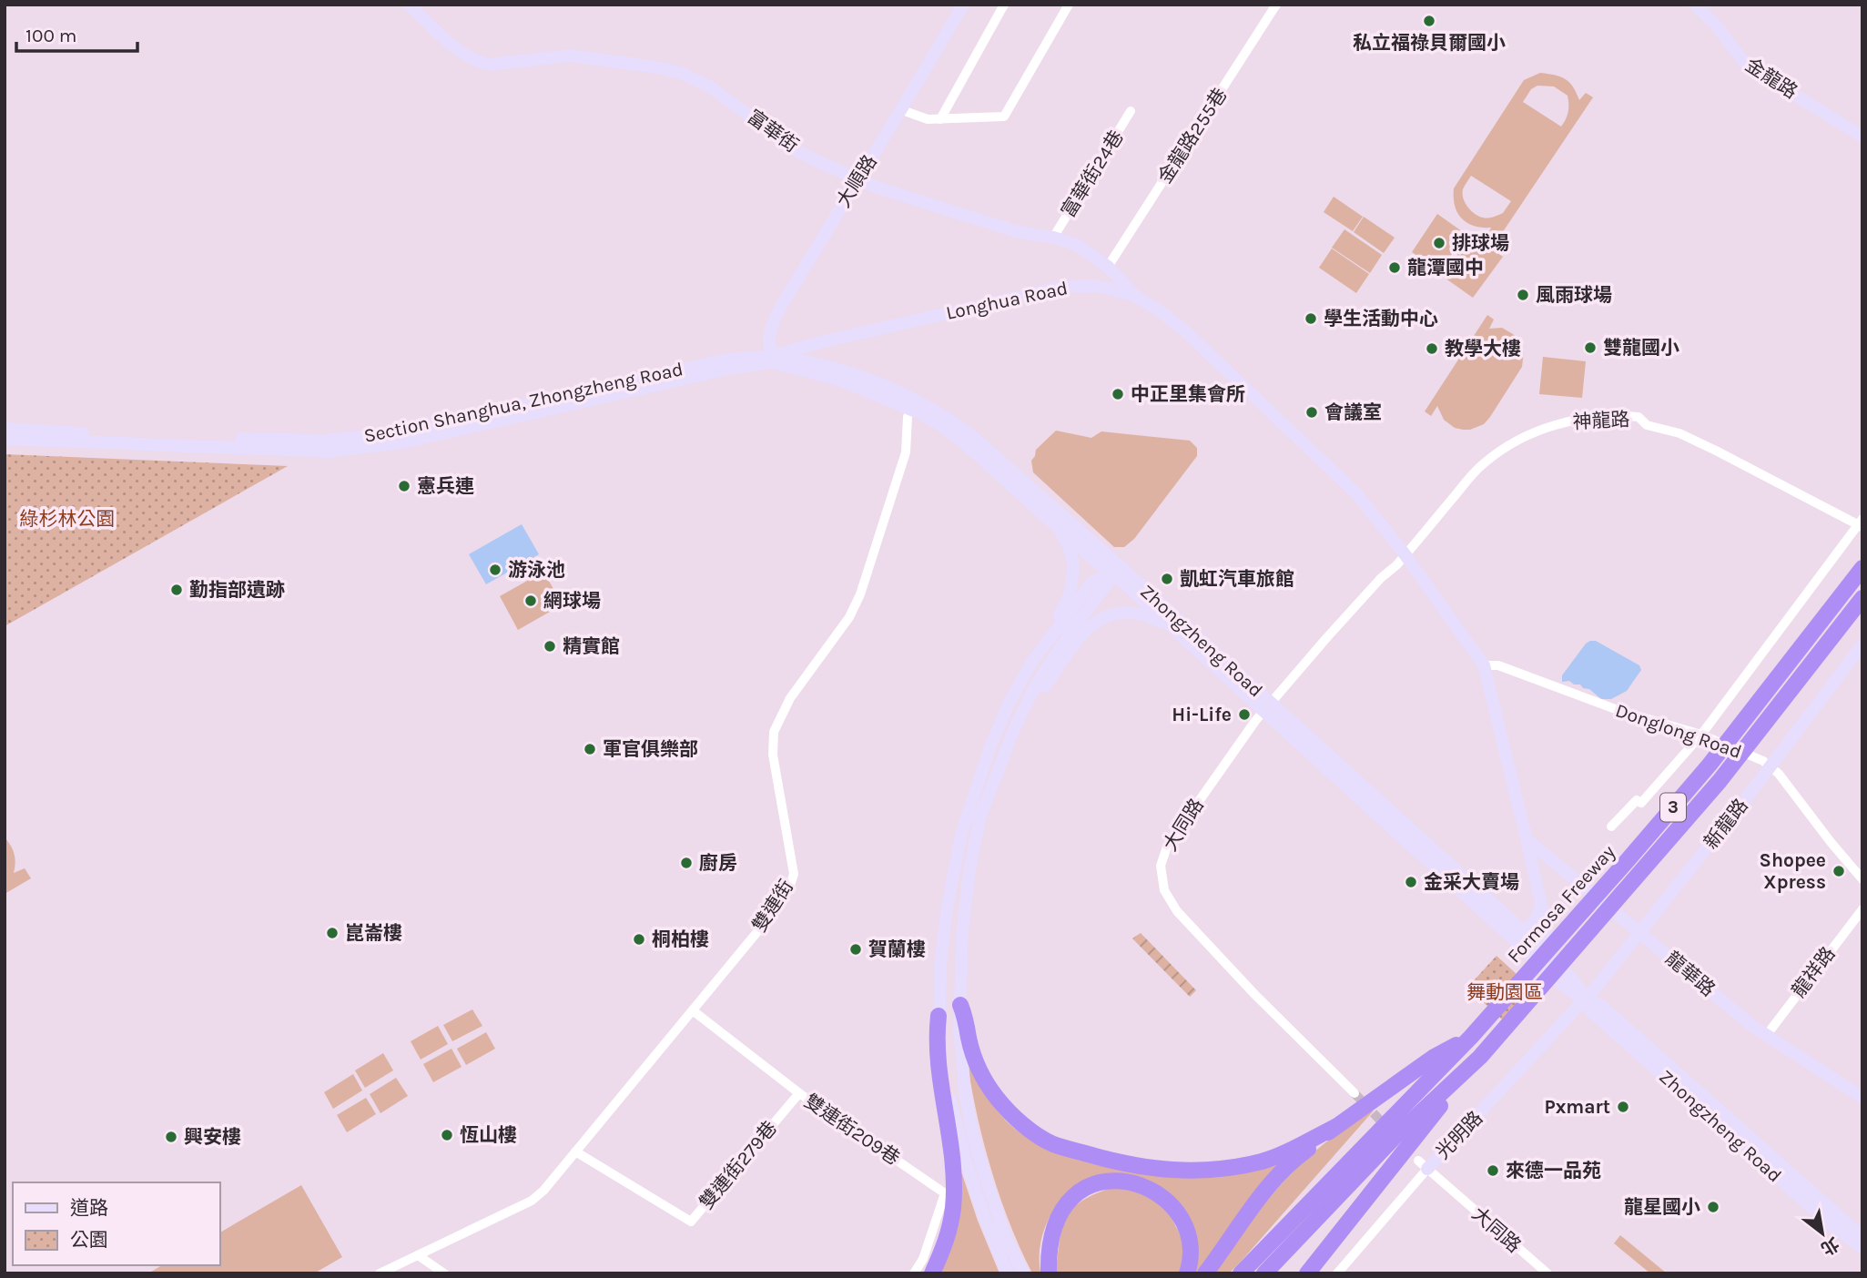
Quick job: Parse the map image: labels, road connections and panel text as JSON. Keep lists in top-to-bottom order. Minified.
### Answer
{"streets":{"highway":["3","Formosa Freeway"],"main road":["金龍路","富華街","大順路","Longhua Road","Section Shanghua, Zhongzheng Road","Zhongzheng Road","新龍路","龍華路","光明路"],"street":["金龍路255巷","富華街24巷","神龍路","Donglong Road","大同路","雙連街","龍祥路","雙連街209巷","雙連街279巷"]},"crossings":[["富華街","金龍路255巷"],["富華街","富華街24巷"],["富華街","大順路"],["富華街","Longhua Road"],["大順路","Longhua Road"],["大順路","Section Shanghua, Zhongzheng Road"],["大順路","Zhongzheng Road"],["Longhua Road","Section Shanghua, Zhongzheng Road"],["Longhua Road","神龍路"],["Longhua Road","Zhongzheng Road"],["Longhua Road","大同路"],["Section Shanghua, Zhongzheng Road","Zhongzheng Road"],["神龍路","大同路"],["Zhongzheng Road","新龍路"],["Zhongzheng Road","大同路"],["Zhongzheng Road","雙連街"],["Zhongzheng Road","光明路"],["Donglong Road","新龍路"],["新龍路","龍華路"],["新龍路","光明路"],["大同路","光明路"],["雙連街","雙連街209巷"],["雙連街","雙連街279巷"],["龍祥路","龍華路"],["雙連街209巷","雙連街279巷"]],"parks":["綠杉林公園","舞動園區"],"places":["私立福祿貝爾國小","排球場","龍潭國中","風雨球場","學生活動中心","雙龍國小","教學大樓","中正里集會所","會議室","憲兵連","游泳池","凱虹汽車旅館","勤指部遺跡","網球場","精實館","Hi-Life","軍官俱樂部","廚房","Shopee Xpress","金采大賣場","崑崙樓","桐柏樓","賀蘭樓","Pxmart","恆山樓","興安樓","來德一品苑","龍星國小"],"legend":["道路","公園"],"scale_bar":"100 m","north":"bottom right"}
